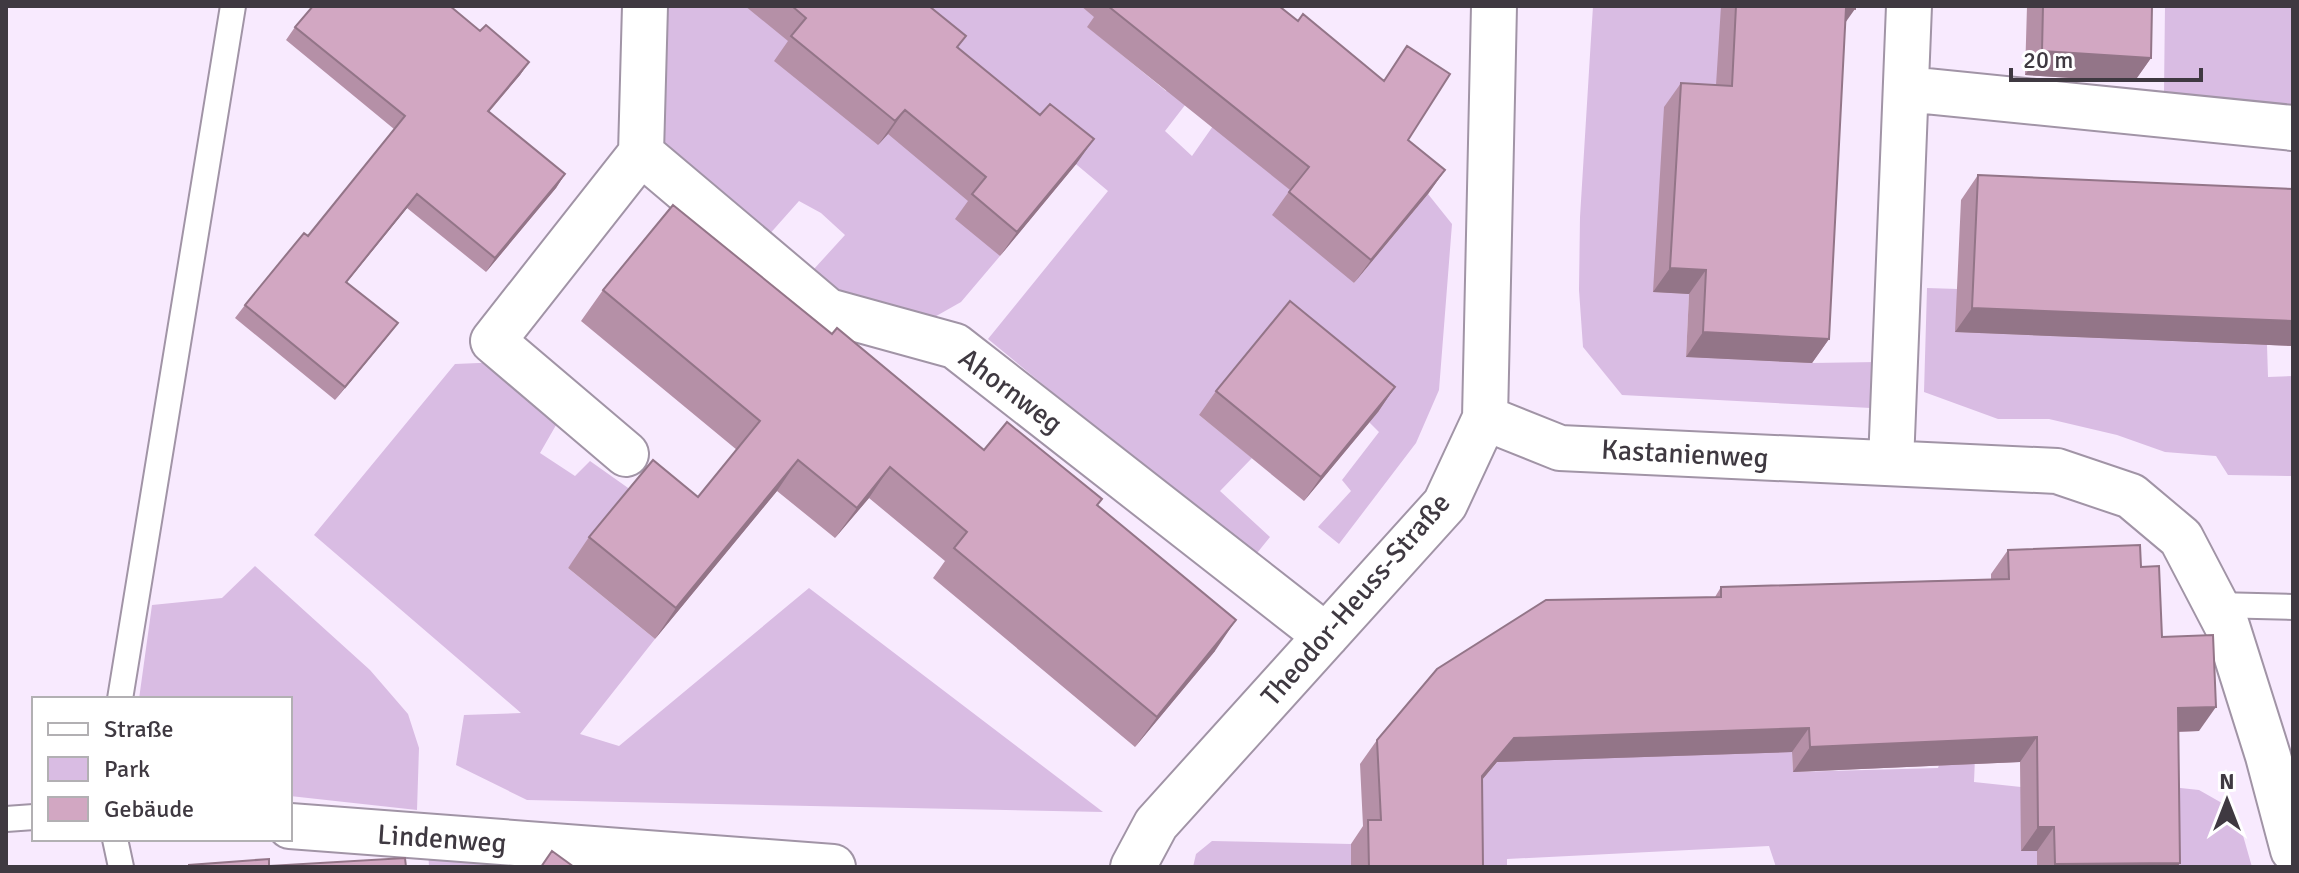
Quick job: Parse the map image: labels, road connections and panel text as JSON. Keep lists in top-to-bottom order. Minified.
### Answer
{"streets":{"street":["Ahornweg","Kastanienweg","Theodor-Heuss-Straße","Lindenweg"]},"crossings":[["Ahornweg","Theodor-Heuss-Straße"],["Kastanienweg","Theodor-Heuss-Straße"]],"legend":["Straße","Park","Gebäude"],"scale_bar":"20 m","north":"top"}
